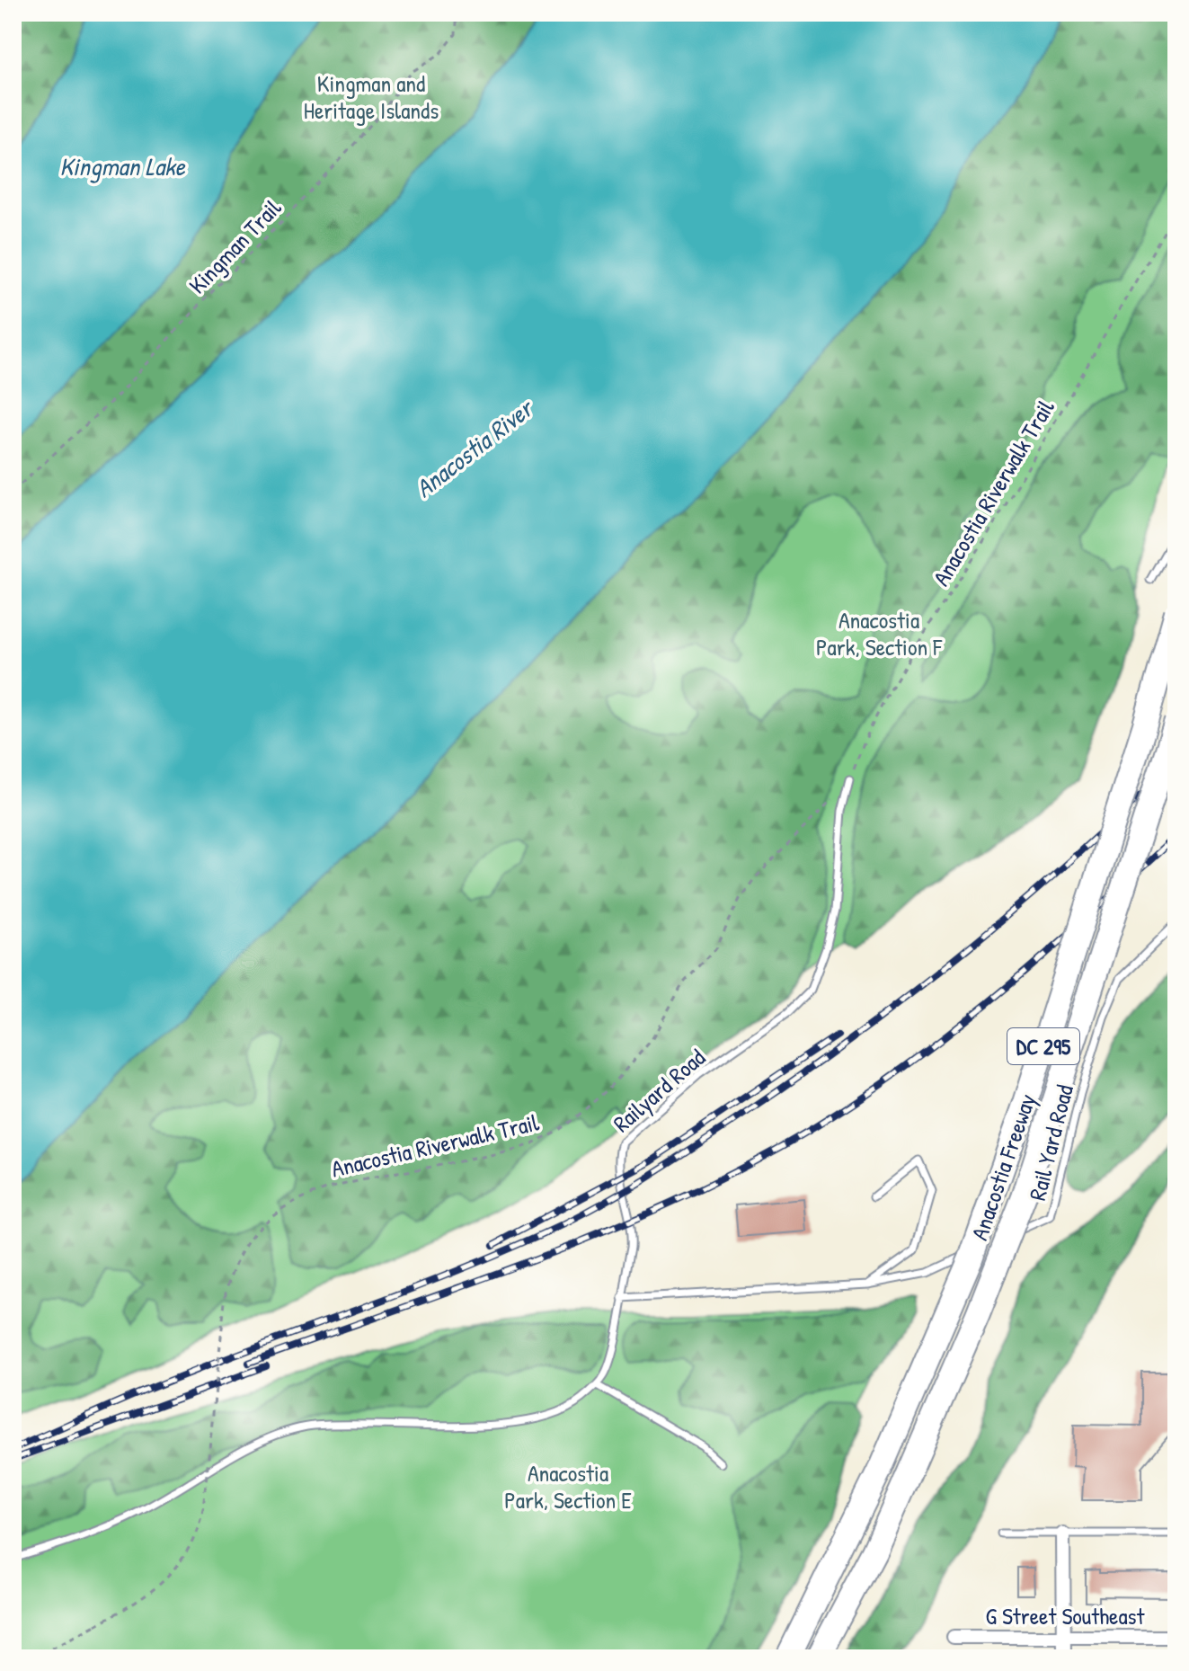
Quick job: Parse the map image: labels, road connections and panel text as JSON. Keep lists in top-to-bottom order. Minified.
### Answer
{"streets":{"highway":["DC 295","Anacostia Freeway"],"street":["G Street Southeast"],"lane":["Railyard Road","Rail Yard Road"],"path":["Kingman Trail","Anacostia Riverwalk Trail"]},"crossings":[["Anacostia Riverwalk Trail","Railyard Road"]],"water":["Kingman Lake","Anacostia River"],"parks":["Kingman and Heritage Islands","Anacostia Park, Section F","Anacostia Park, Section E"]}
